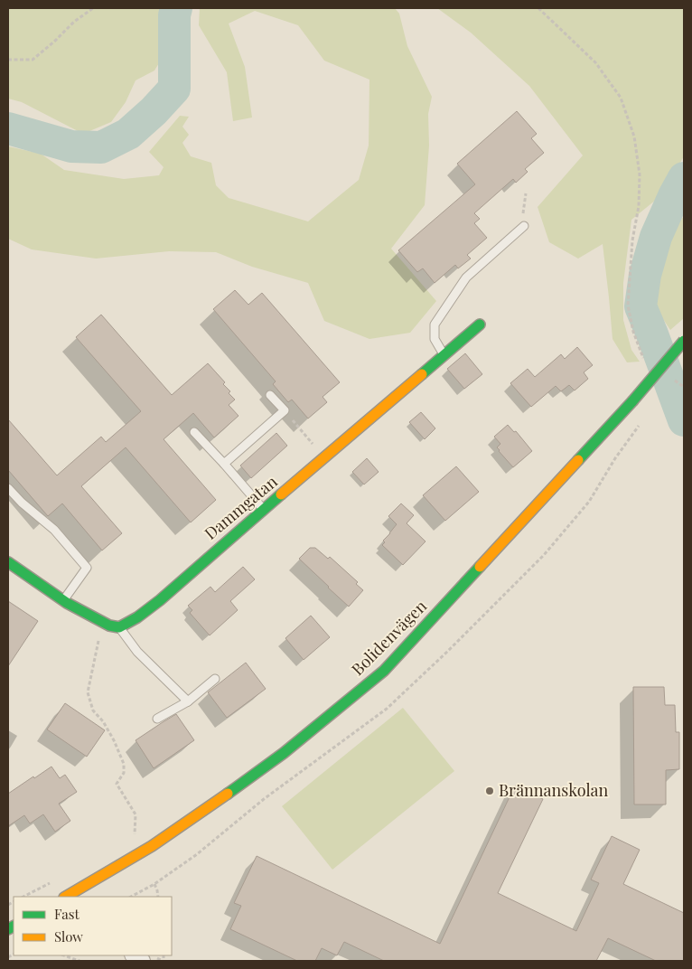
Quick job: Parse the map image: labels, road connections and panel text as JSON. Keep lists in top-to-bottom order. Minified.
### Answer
{"streets":{"main road":["Dammgatan","Bolidenvägen"]},"places":["Brännanskolan"],"legend":["Fast","Slow"]}
